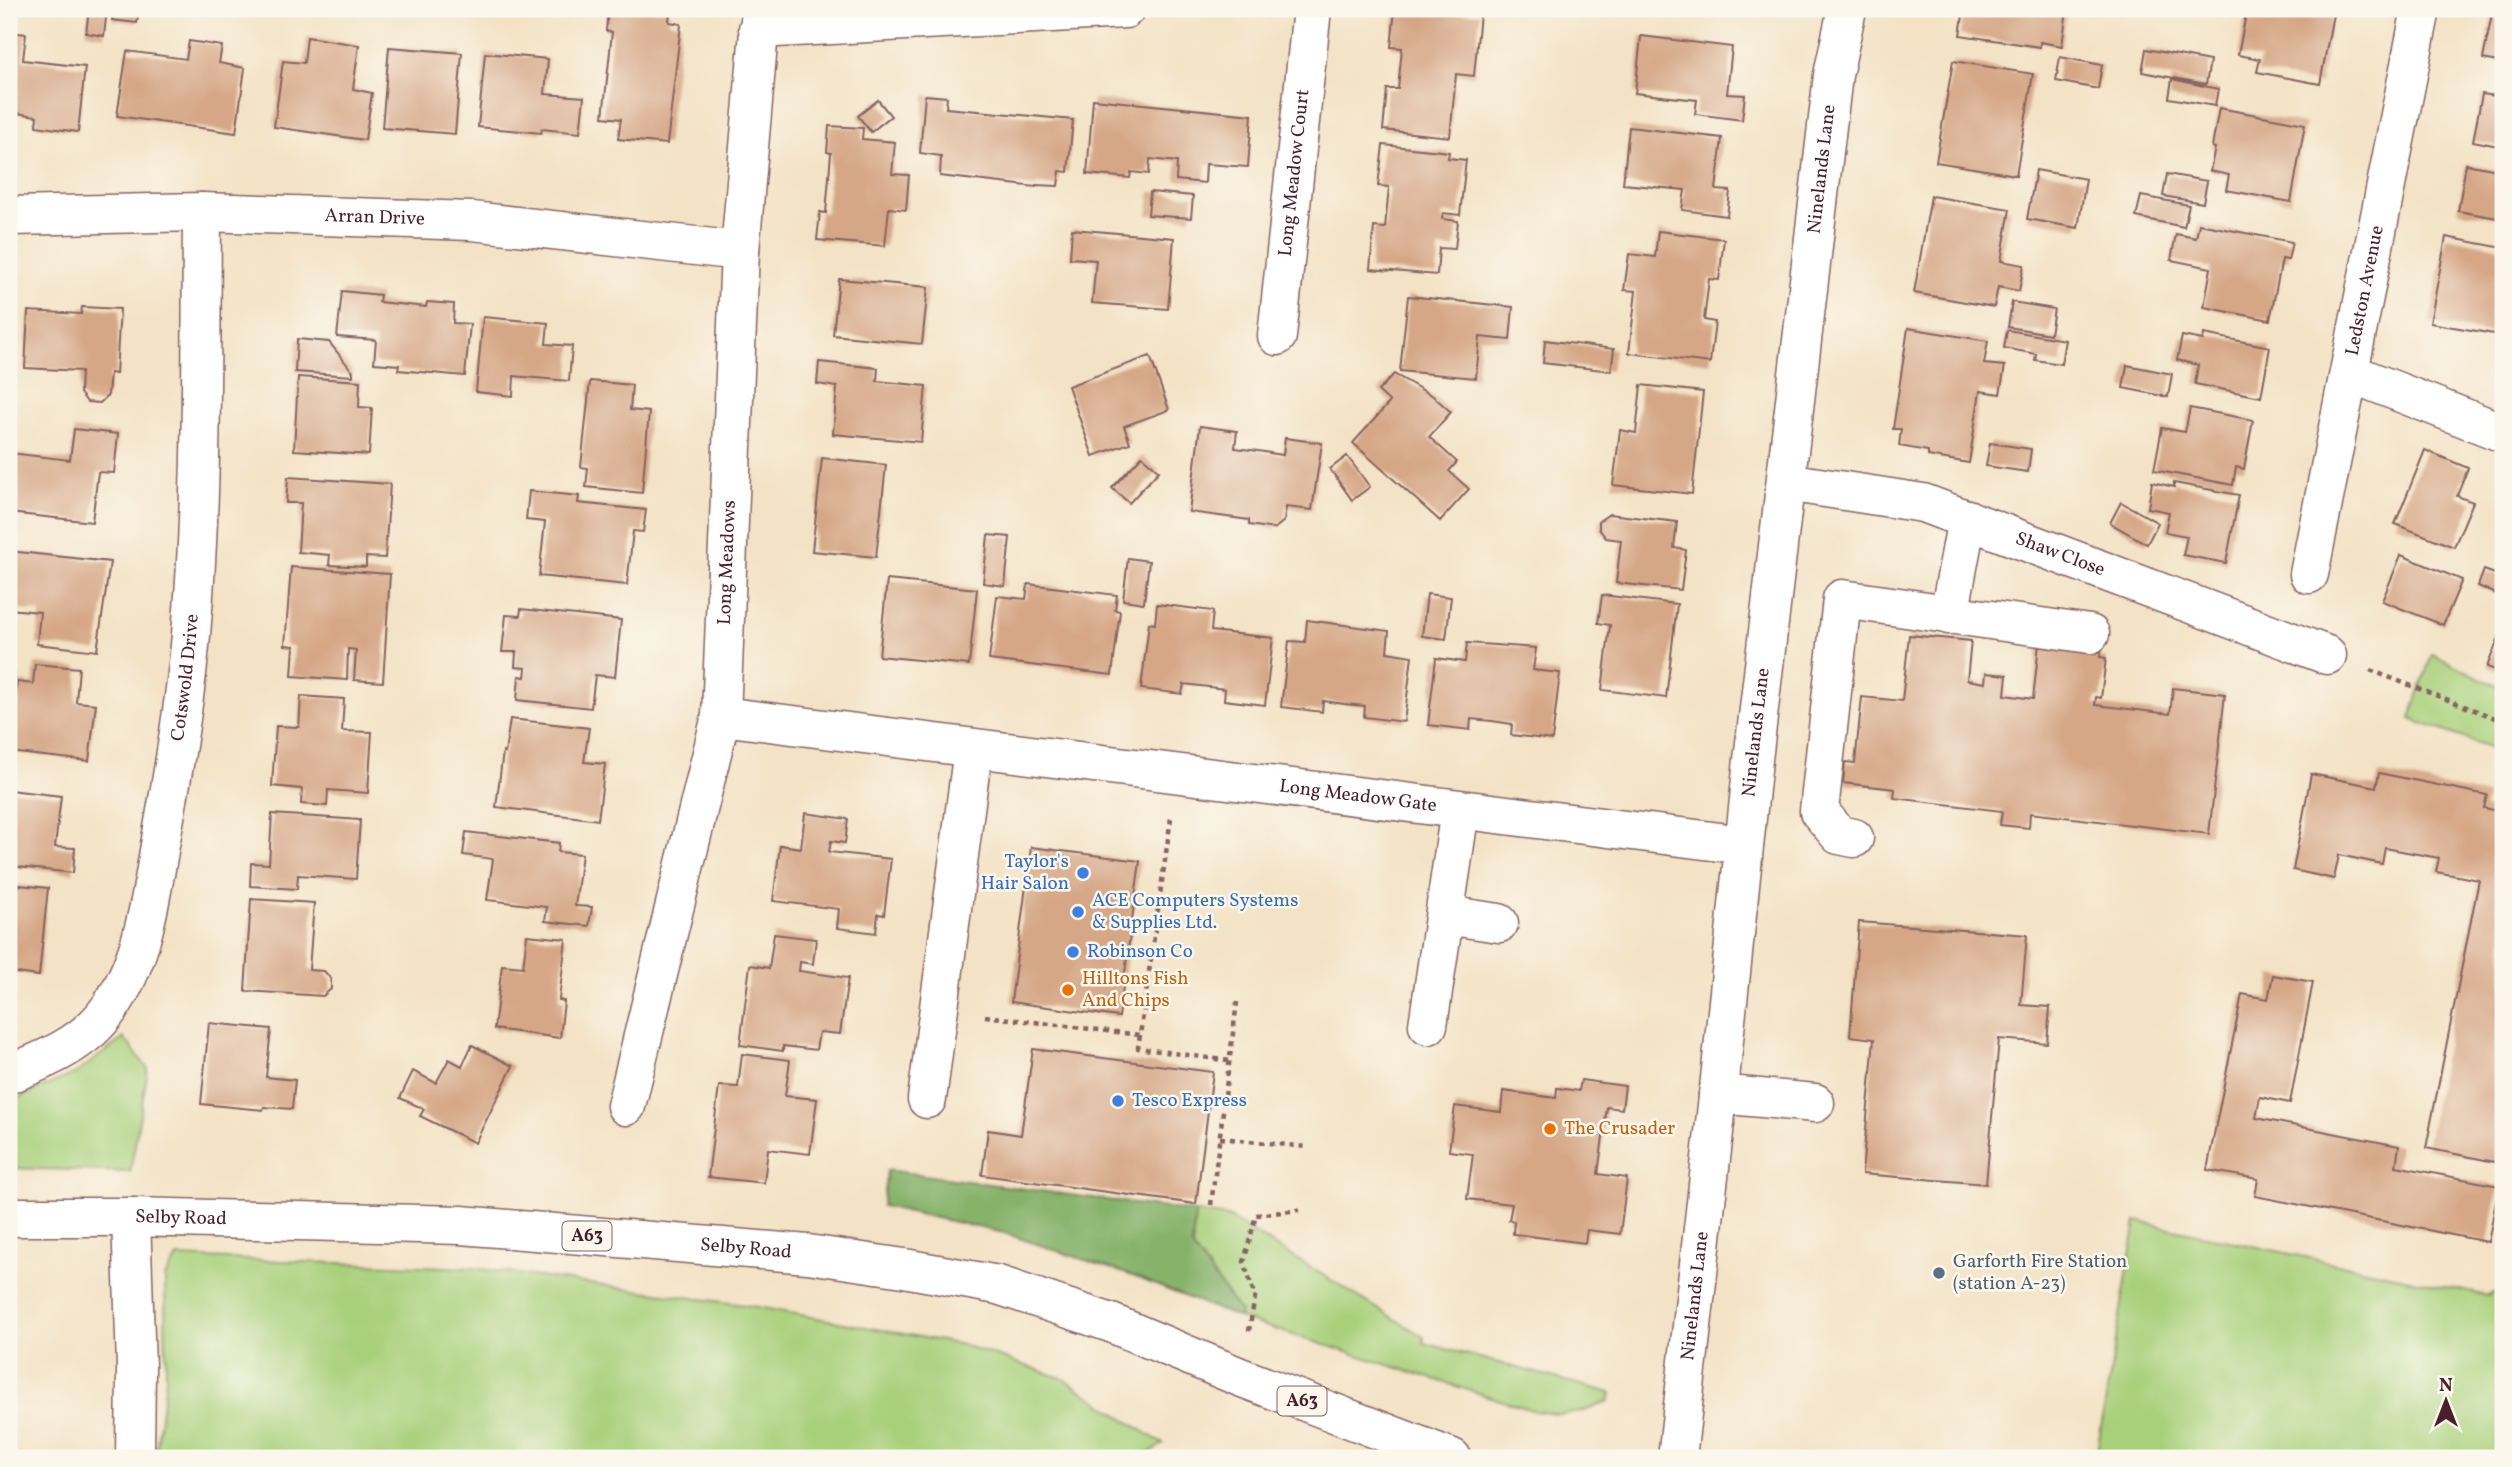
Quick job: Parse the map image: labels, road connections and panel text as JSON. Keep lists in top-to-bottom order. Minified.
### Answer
{"streets":{"main road":["Ninelands Lane","Long Meadow Court","Arran Drive","Ledston Avenue","Shaw Close","Long Meadows","Cotswold Drive","Long Meadow Gate","Selby Road","A63"]},"crossings":[["Ninelands Lane","Shaw Close"],["Ninelands Lane","Long Meadow Gate"],["Arran Drive","Long Meadows"],["Arran Drive","Cotswold Drive"],["Long Meadows","Long Meadow Gate"]],"places":["Taylor's Hair Salon","ACE Computers Systems & Supplies Ltd.","Robinson Co","Hilltons Fish And Chips","Tesco Express","The Crusader","Garforth Fire Station (station A-23)"],"north":"top"}
